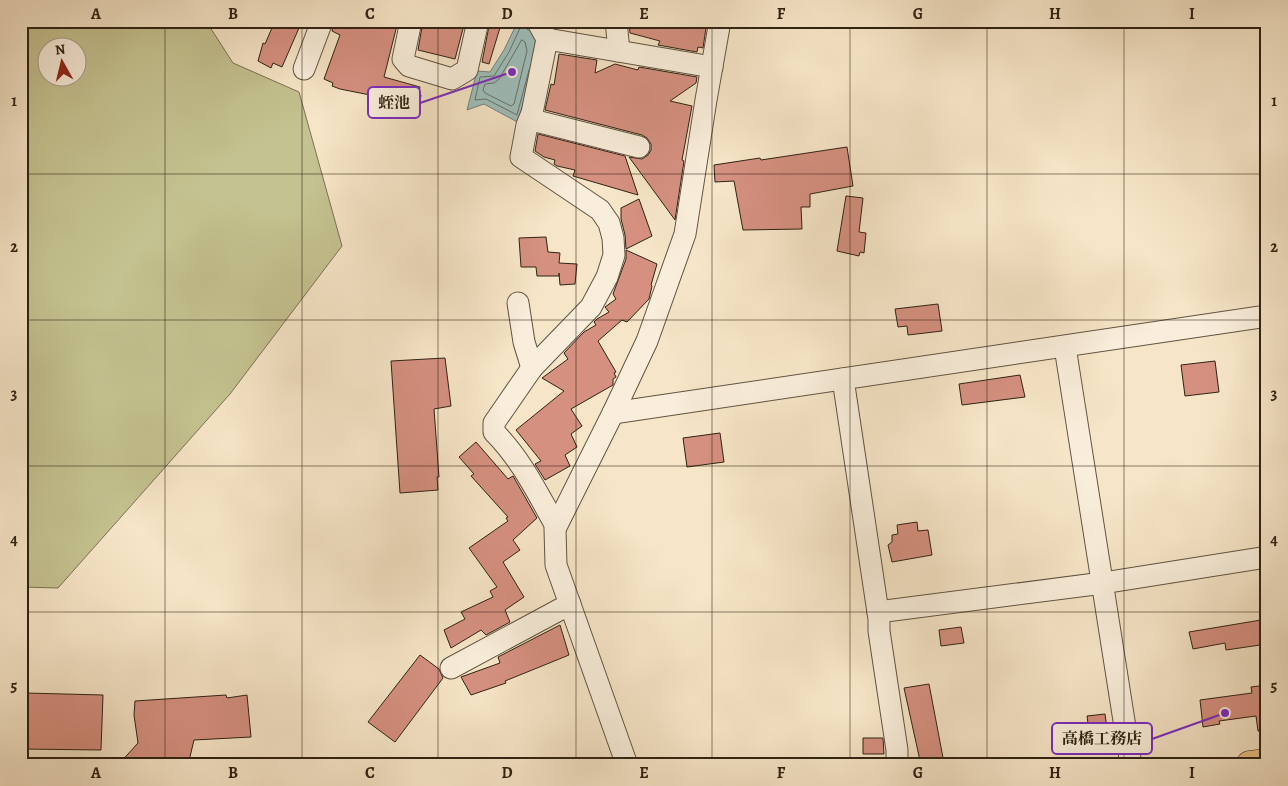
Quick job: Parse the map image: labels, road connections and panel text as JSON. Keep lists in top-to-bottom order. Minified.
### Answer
{"places":["蛭池","高橋工務店"],"north":"top","grid":{"columns":["A","B","C","D","E","F","G","H","I"],"rows":["1","2","3","4","5"]}}
